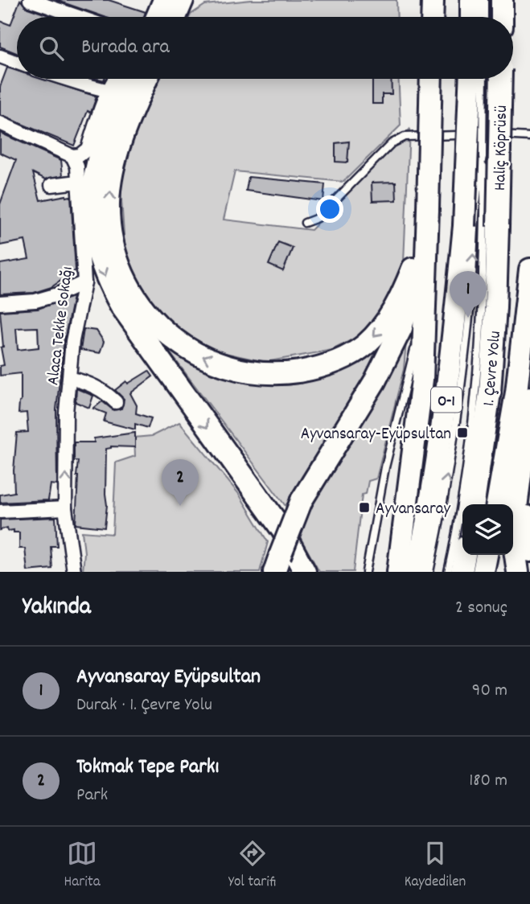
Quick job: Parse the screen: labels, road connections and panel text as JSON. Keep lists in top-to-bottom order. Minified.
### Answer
{"streets":{"highway":["Haliç Köprüsü","1. Çevre Yolu","O-1"],"street":["Alaca Tekke Sokağı"]},"crossings":[["Haliç Köprüsü","1. Çevre Yolu"]],"places":{"transit":["Ayvansaray-Eyüpsultan","Ayvansaray"]},"page":{"search":"Burada ara","pins":["1","2"],"heading":["Yakında","2 sonuç"],"list":[{"mark":"1","name":"Ayvansaray Eyüpsultan","note":"Durak · 1. Çevre Yolu","value":"90 m"},{"mark":"2","name":"Tokmak Tepe Parkı","note":"Park","value":"180 m"}],"nav":["Harita","Yol tarifi","Kaydedilen"]}}
